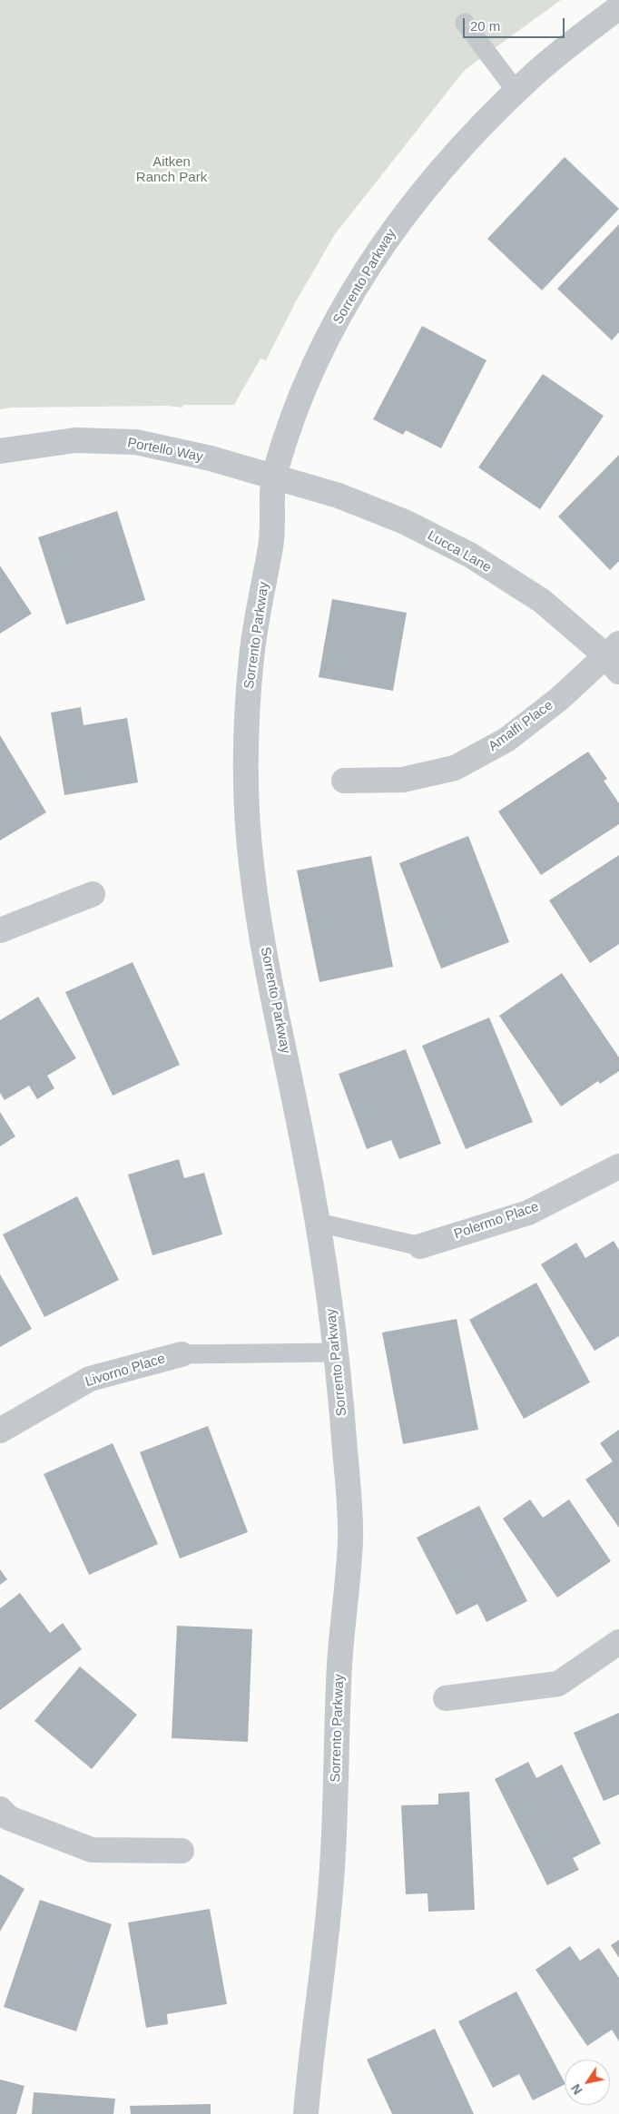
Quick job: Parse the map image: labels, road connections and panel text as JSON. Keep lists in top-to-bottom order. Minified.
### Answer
{"streets":{"street":["Sorrento Parkway","Portello Way","Lucca Lane","Amalfi Place","Polermo Place","Livorno Place"]},"crossings":[["Sorrento Parkway","Portello Way"],["Sorrento Parkway","Lucca Lane"],["Portello Way","Lucca Lane"],["Lucca Lane","Amalfi Place"]],"parks":["Aitken Ranch Park"],"scale_bar":"20 m","north":"bottom left"}
